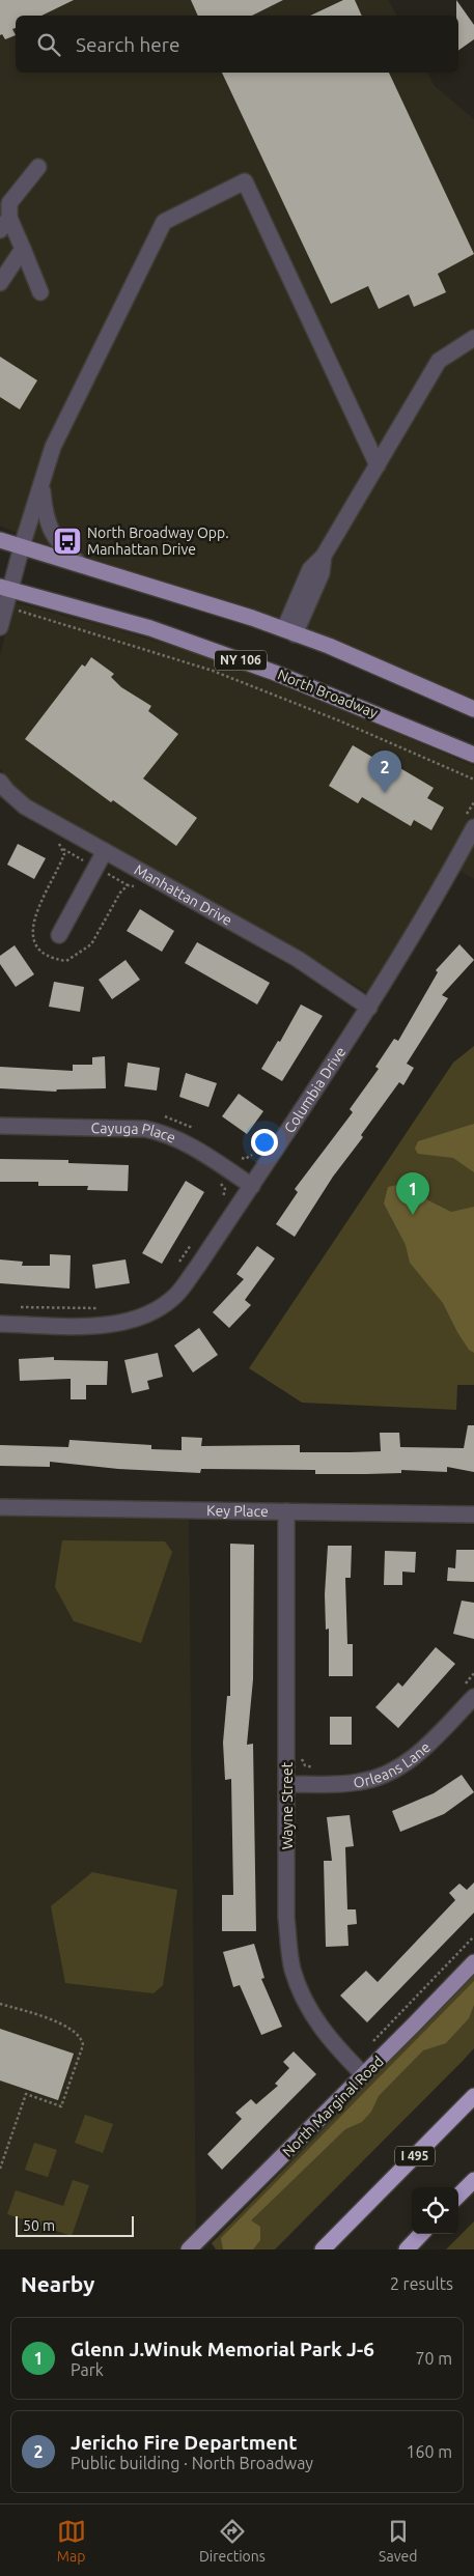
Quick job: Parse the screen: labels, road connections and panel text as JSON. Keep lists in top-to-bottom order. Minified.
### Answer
{"streets":{"highway":["I 495"],"main road":["NY 106","North Broadway","North Marginal Road"],"street":["Manhattan Drive","Columbia Drive","Cayuga Place","Key Place","Orleans Lane","Wayne Street"]},"crossings":[["Manhattan Drive","Columbia Drive"],["Columbia Drive","Cayuga Place"],["Key Place","Wayne Street"],["Orleans Lane","Wayne Street"],["Wayne Street","North Marginal Road"]],"places":{"bus stop":["North Broadway Opp. Manhattan Drive"]},"scale_bar":"50 m","page":{"search":"Search here","pins":["2","1"],"scale":"50 m","heading":["Nearby","2 results"],"list":[{"mark":"1","name":"Glenn J.Winuk Memorial Park J-6","note":"Park","value":"70 m"},{"mark":"2","name":"Jericho Fire Department","note":"Public building · North Broadway","value":"160 m"}],"nav":["Map","Directions","Saved"]}}
